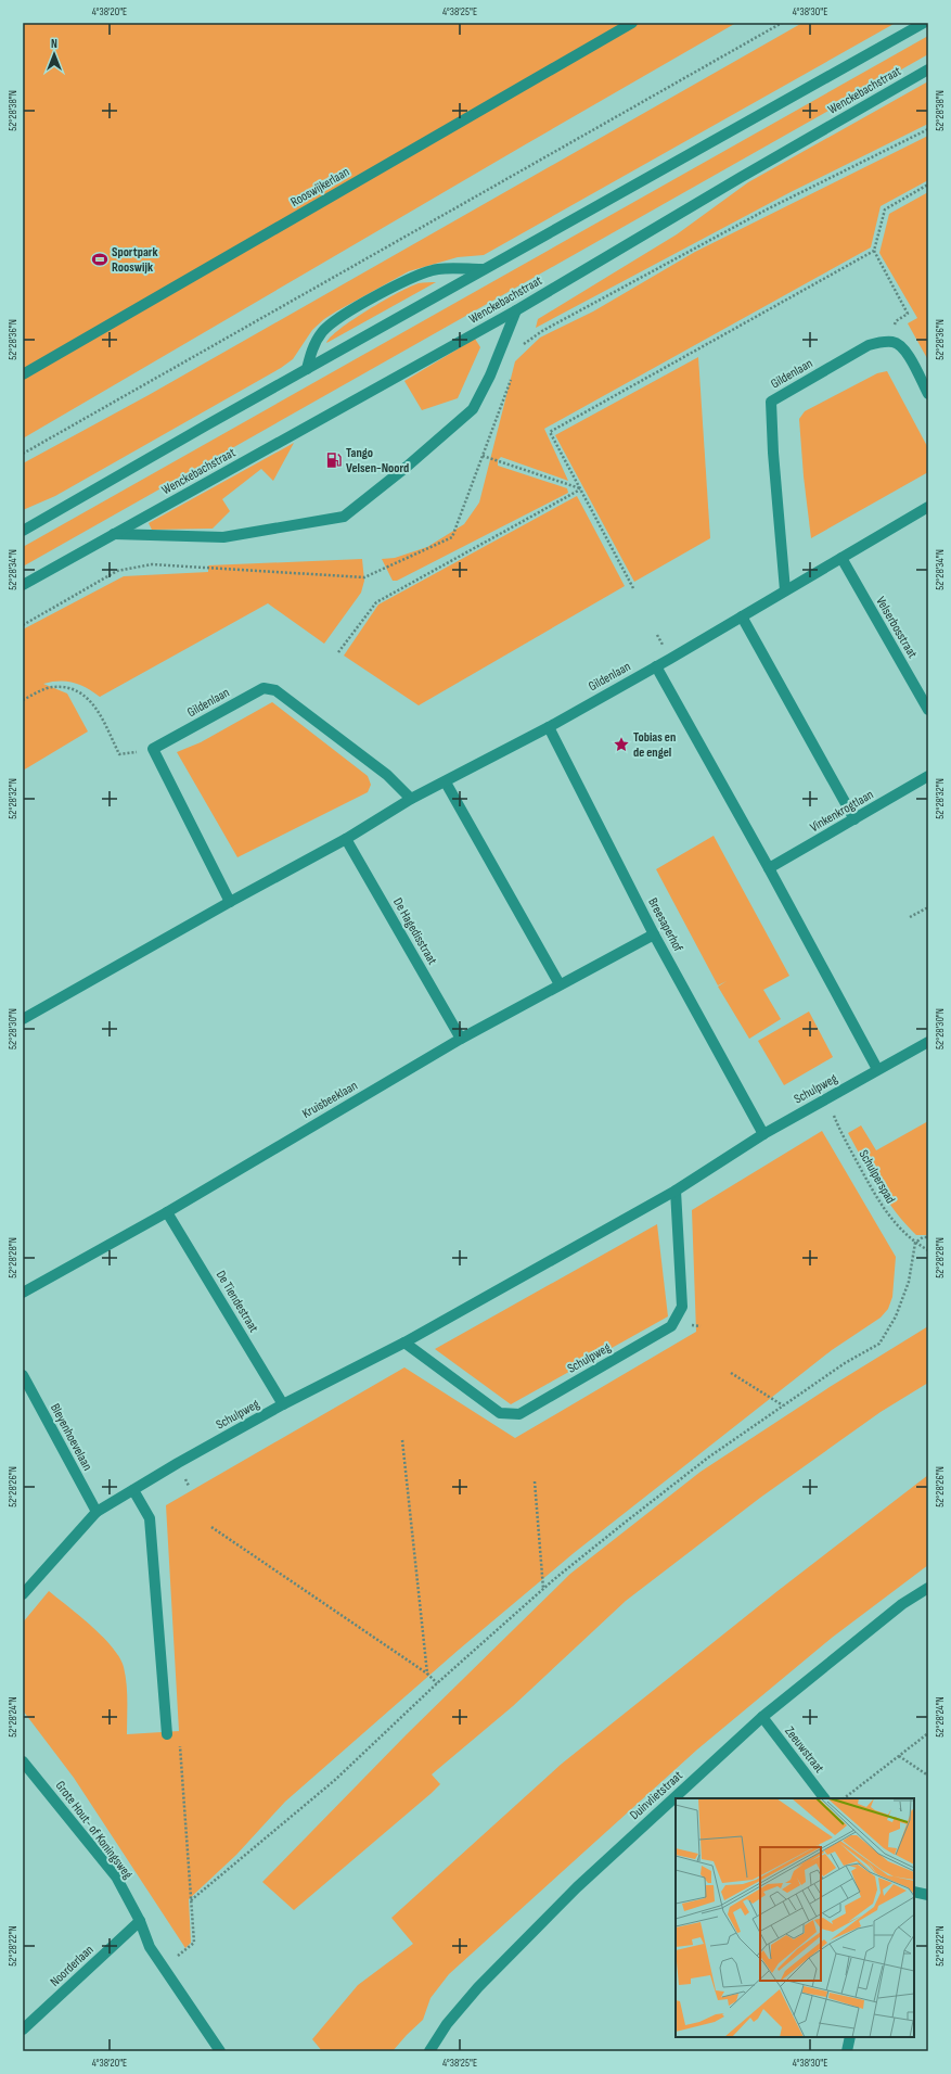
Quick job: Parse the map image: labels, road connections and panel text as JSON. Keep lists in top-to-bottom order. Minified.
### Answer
{"streets":{"street":["Wenckebachstraat","Rooswijkerlaan","Gildenlaan","Velserbosstraat","Vinkenkrogtlaan","Breesaperhof","De Hagedisstraat","Schulpweg","Kruisbeeklaan","De Tiendestraat","Bleyenhoevelaan","Zeeuwstraat","Duinvlietstraat","Grote Hout- of Koningsweg","Noorderlaan"],"path":["Schulperspad"]},"crossings":[["Gildenlaan","Velserbosstraat"],["Gildenlaan","Breesaperhof"],["Gildenlaan","De Hagedisstraat"],["Breesaperhof","Schulpweg"],["Breesaperhof","Kruisbeeklaan"],["De Hagedisstraat","Kruisbeeklaan"],["Schulpweg","Schulperspad"],["Schulpweg","De Tiendestraat"],["Schulpweg","Bleyenhoevelaan"],["Kruisbeeklaan","De Tiendestraat"],["Zeeuwstraat","Duinvlietstraat"],["Grote Hout- of Koningsweg","Noorderlaan"]],"places":{"sports":["Sportpark Rooswijk"],"fuel station":["Tango Velsen-Noord"],"place":["Tobias en de engel"]},"north":"top","coordinates":["4°38'20\"E","4°38'25\"E","4°38'30\"E","52°28'38\"N","52°28'36\"N","52°28'34\"N","52°28'32\"N","52°28'30\"N","52°28'28\"N","52°28'26\"N","52°28'24\"N","52°28'22\"N"]}
